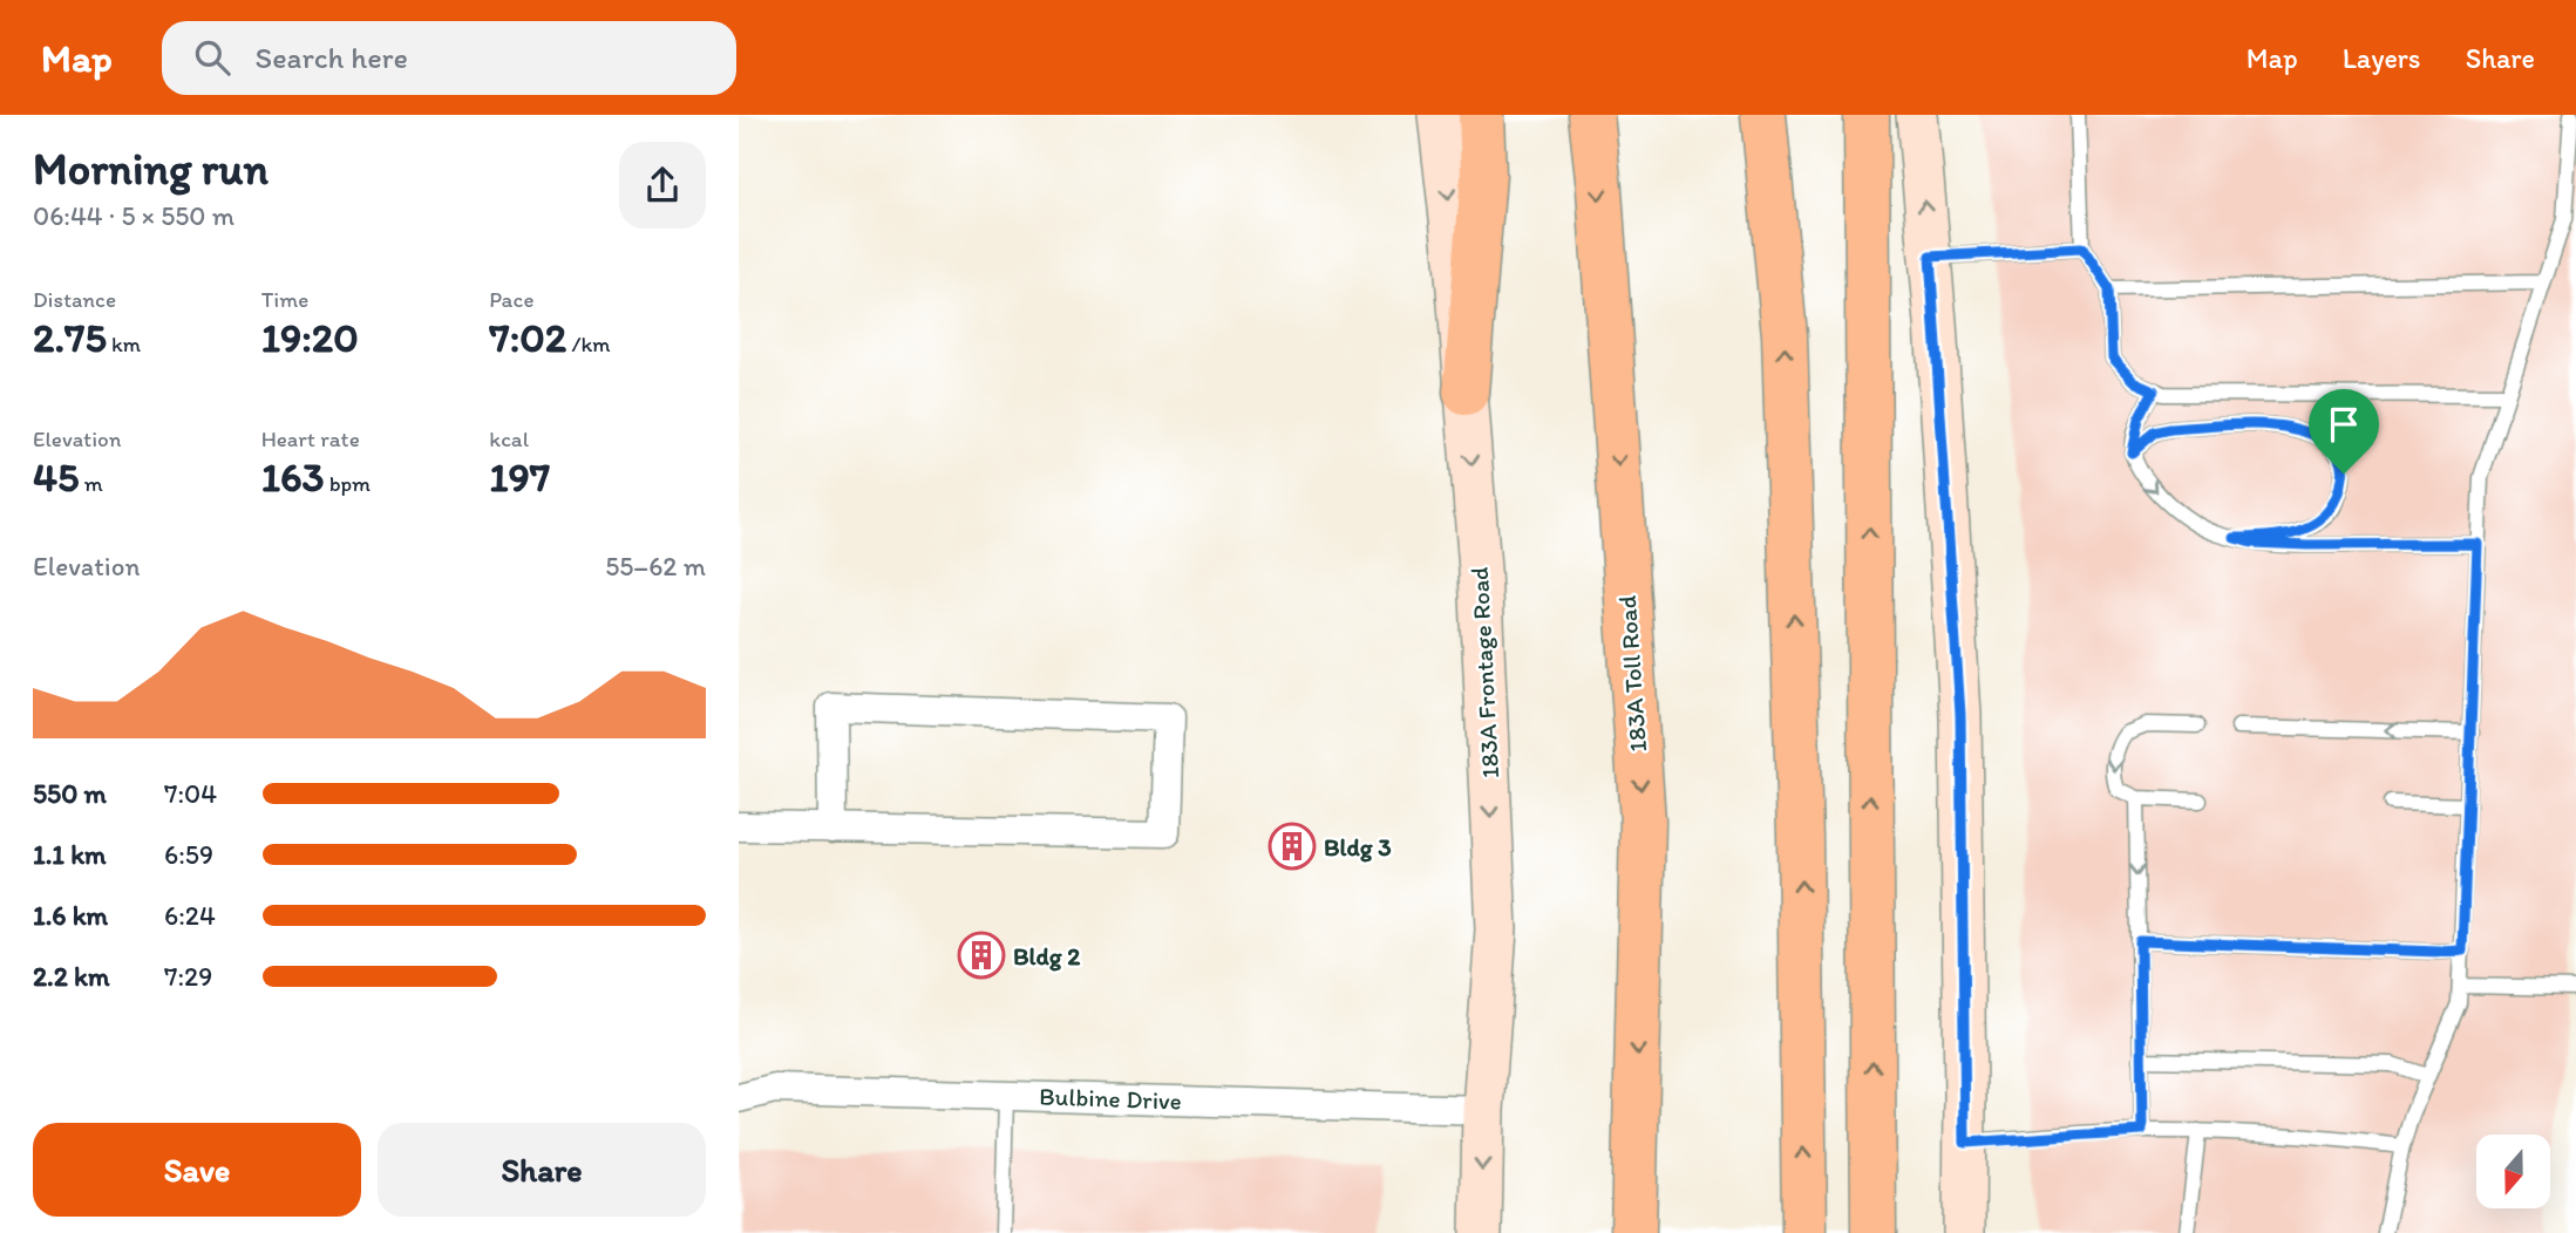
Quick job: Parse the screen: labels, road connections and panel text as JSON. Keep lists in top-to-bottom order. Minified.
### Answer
{"streets":{"highway":["183A Toll Road"],"main road":["183A Frontage Road"],"street":["Bulbine Drive"]},"crossings":[["183A Frontage Road","Bulbine Drive"]],"one_way":["183A Frontage Road"],"places":{"building":["Bldg 3","Bldg 2"]},"north":"bottom","page":{"header":"Map","search":"Search here","nav":["Map","Layers","Share"],"heading":["Morning run","06:44 · 5 × 550 m"],"stats":[["Distance","2.75 km"],["Time","19:20"],["Pace","7:02 /km"],["Elevation","45 m"],["Heart rate","163 bpm"],["kcal","197"]],"chart":["Elevation","55–62 m"],"list":[{"name":"550 m","note":"7:04"},{"name":"1.1 km","note":"6:59"},{"name":"1.6 km","note":"6:24"},{"name":"2.2 km","note":"7:29"}],"buttons":["Save","Share"]}}
